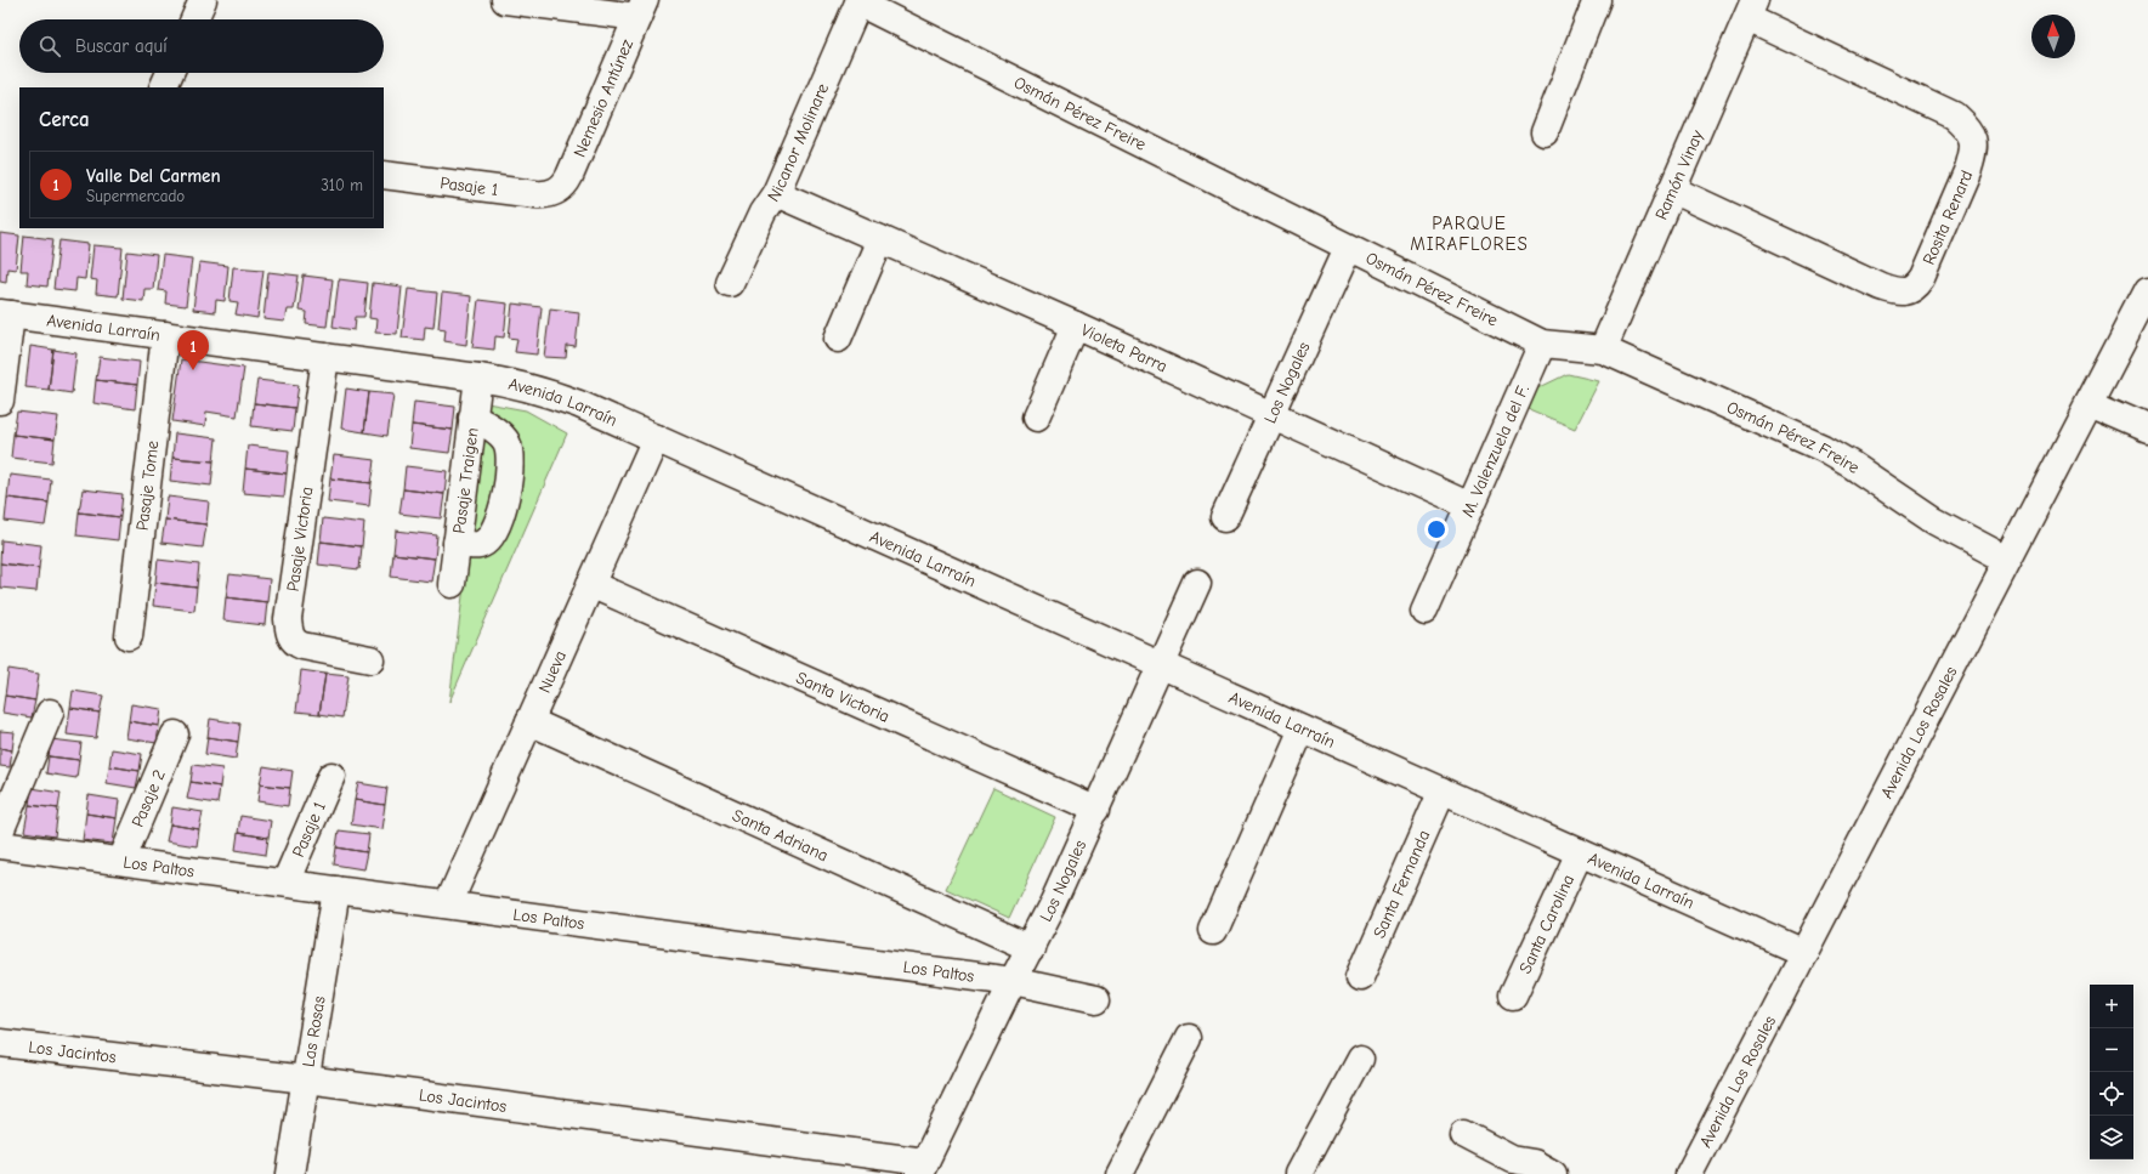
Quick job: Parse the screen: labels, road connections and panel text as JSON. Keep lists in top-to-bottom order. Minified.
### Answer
{"streets":{"street":["Nemesio Antúnez","Osmán Pérez Freire","Nicanor Molinare","Ramón Vinay","Pasaje 1","Rosita Renard","Avenida Larraín","Violeta Parra","Los Nogales","M. Valenzuela del F.","Pasaje Traigen","Pasaje Tome","Pasaje Victoria","Nueva","Santa Victoria","Avenida Los Rosales","Pasaje 2","Santa Adriana","Los Paltos","Santa Fernanda","Santa Carolina","Las Rosas","Los Jacintos"]},"crossings":[["Nemesio Antúnez","Pasaje 1"],["Osmán Pérez Freire","Nicanor Molinare"],["Osmán Pérez Freire","Ramón Vinay"],["Osmán Pérez Freire","Los Nogales"],["Osmán Pérez Freire","M. Valenzuela del F."],["Osmán Pérez Freire","Avenida Los Rosales"],["Nicanor Molinare","Violeta Parra"],["Ramón Vinay","Rosita Renard"],["Pasaje 1","Los Paltos"],["Avenida Larraín","Los Nogales"],["Avenida Larraín","Pasaje Traigen"],["Avenida Larraín","Pasaje Tome"],["Avenida Larraín","Pasaje Victoria"],["Avenida Larraín","Nueva"],["Avenida Larraín","Avenida Los Rosales"],["Avenida Larraín","Santa Fernanda"],["Avenida Larraín","Santa Carolina"],["Violeta Parra","Los Nogales"],["Violeta Parra","M. Valenzuela del F."],["Los Nogales","Santa Victoria"],["Los Nogales","Santa Adriana"],["Los Nogales","Los Paltos"],["Los Nogales","Los Jacintos"],["Nueva","Santa Victoria"],["Nueva","Santa Adriana"],["Nueva","Los Paltos"],["Pasaje 2","Los Paltos"],["Los Paltos","Las Rosas"],["Las Rosas","Los Jacintos"]],"districts":["PARQUE MIRAFLORES"],"north":"top","page":{"search":"Buscar aquí","heading":"Cerca","list":[{"mark":"1","name":"Valle Del Carmen","note":"Supermercado","value":"310 m"}],"pins":"1","map_buttons":["+","−"]}}
